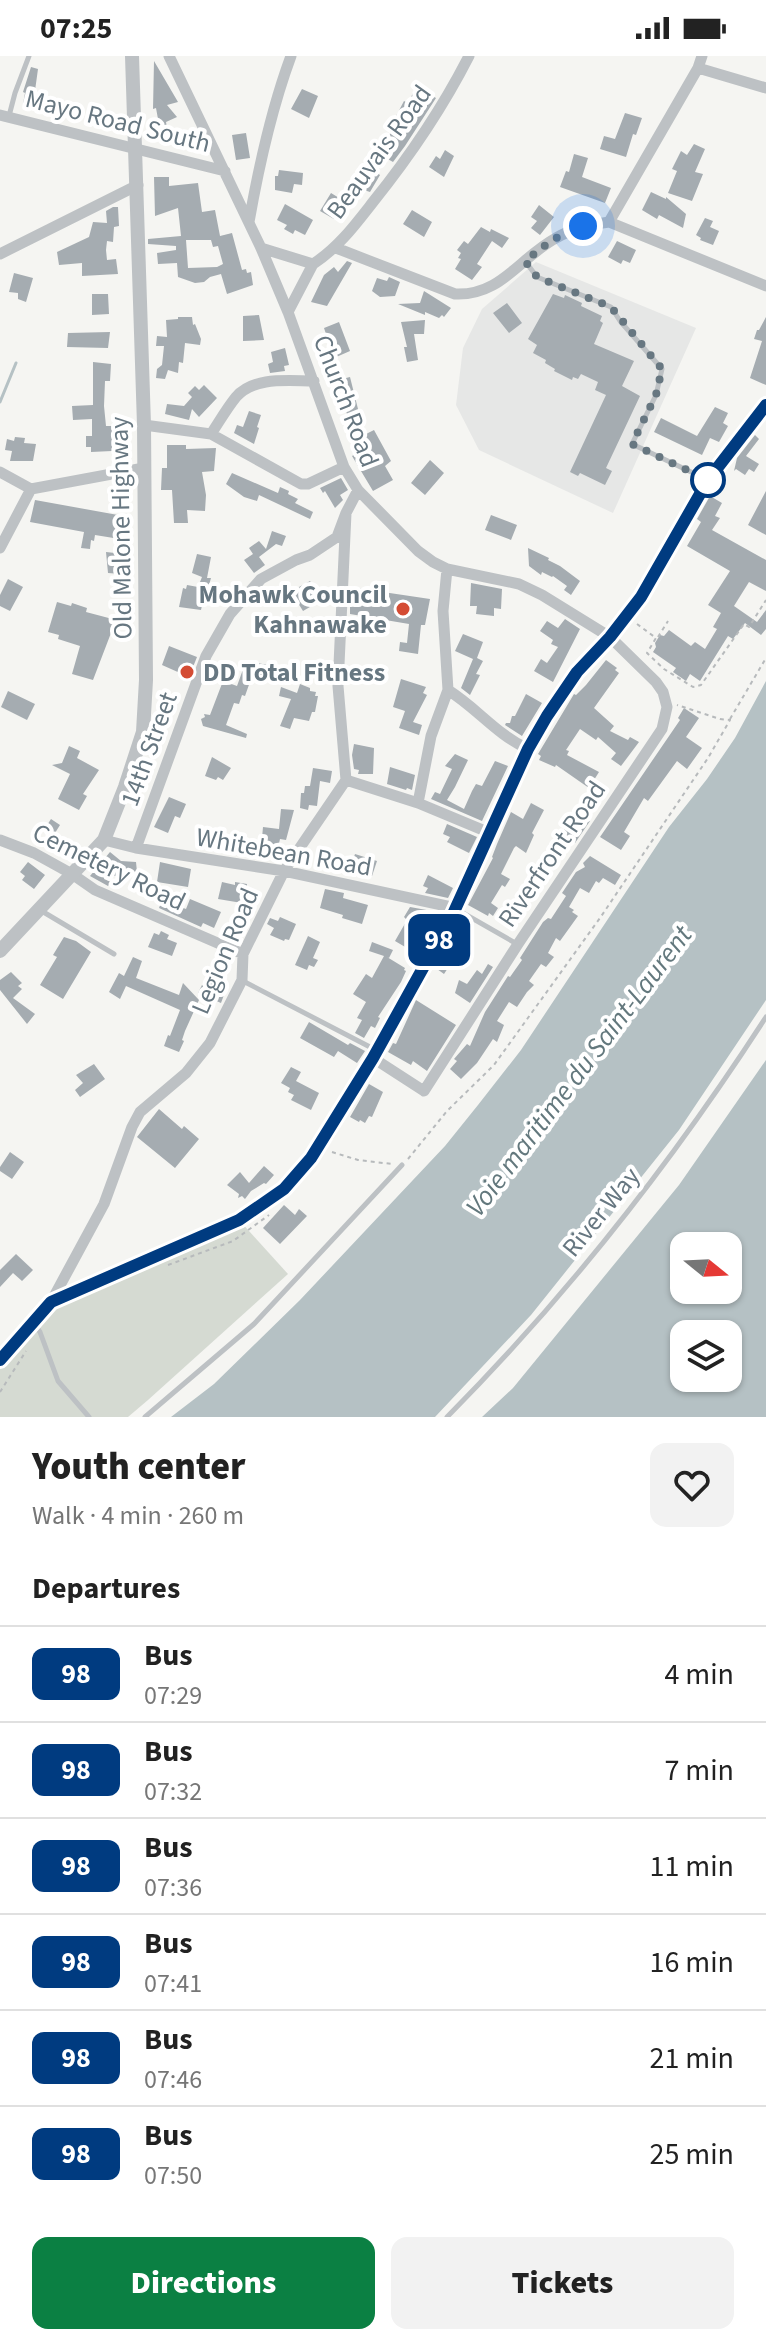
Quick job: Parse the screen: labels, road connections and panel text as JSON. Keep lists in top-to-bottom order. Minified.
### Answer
{"streets":{"street":["Mayo Road South","Beauvais Road","Church Road","Old Malone Highway","14th Street","Whitebean Road","Riverfront Road","Cemetery Road","Legion Road"],"lane":["River Way"]},"crossings":[["Mayo Road South","Church Road"],["Mayo Road South","Old Malone Highway"],["Beauvais Road","Church Road"],["Church Road","14th Street"],["Old Malone Highway","Whitebean Road"],["Old Malone Highway","Cemetery Road"],["14th Street","Whitebean Road"],["Whitebean Road","Legion Road"],["Cemetery Road","Legion Road"]],"water":["Voie maritime du Saint-Laurent"],"places":["Mohawk Council Kahnawake","DD Total Fitness"],"lines":["bus line 98"],"north":"right","page":{"status":"07:25","on_map":"98","heading":[["Youth center","Walk · 4 min · 260 m"],"Departures"],"list":[{"mark":"98","name":"Bus","note":"07:29","value":"4 min"},{"mark":"98","name":"Bus","note":"07:32","value":"7 min"},{"mark":"98","name":"Bus","note":"07:36","value":"11 min"},{"mark":"98","name":"Bus","note":"07:41","value":"16 min"},{"mark":"98","name":"Bus","note":"07:46","value":"21 min"},{"mark":"98","name":"Bus","note":"07:50","value":"25 min"}],"buttons":["Directions","Tickets"]}}
